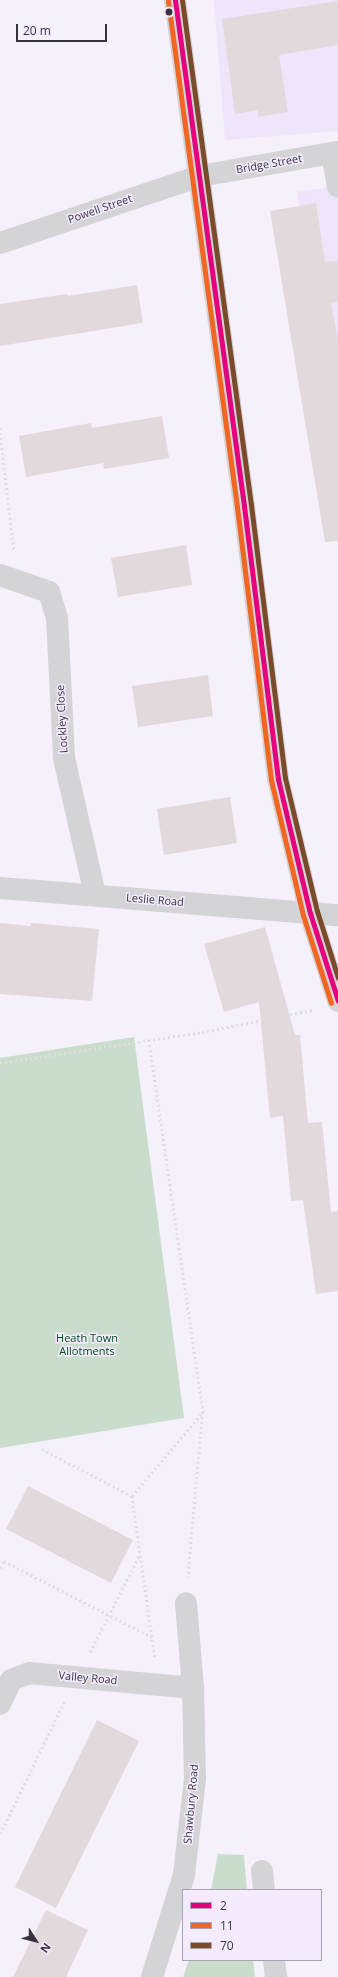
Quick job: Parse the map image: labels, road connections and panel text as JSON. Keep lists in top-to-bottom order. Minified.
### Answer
{"streets":{"main road":["Bridge Street","Powell Street","Lockley Close","Leslie Road","Valley Road","Shawbury Road"]},"crossings":[["Bridge Street","Powell Street"],["Lockley Close","Leslie Road"],["Valley Road","Shawbury Road"]],"parks":["Heath Town Allotments"],"lines":["transit line 2","transit line 70","transit line 11"],"legend":["2","11","70"],"scale_bar":"20 m","north":"bottom right"}
